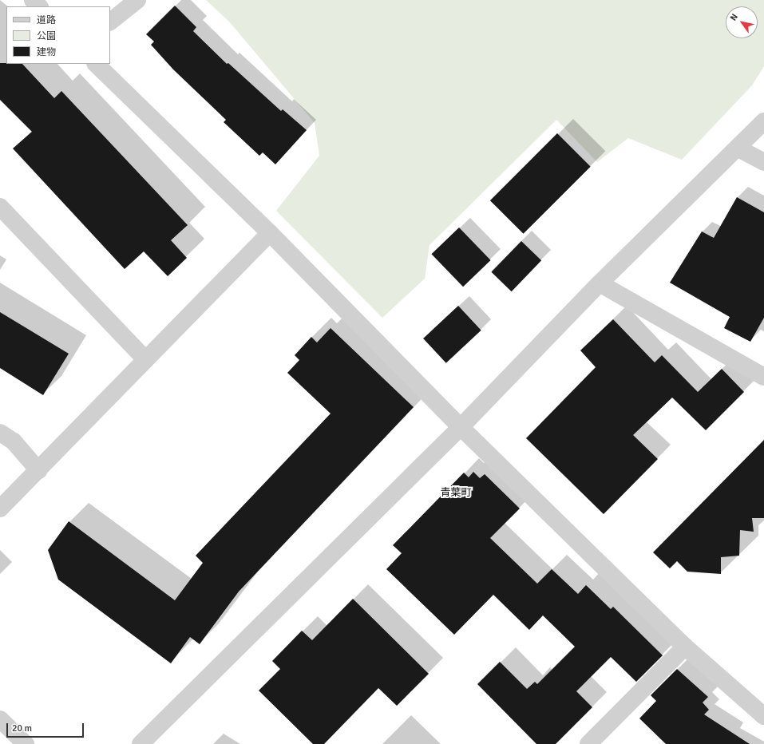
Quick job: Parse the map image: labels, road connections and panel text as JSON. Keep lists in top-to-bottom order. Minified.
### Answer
{"districts":["青葉町"],"legend":["道路","公園","建物"],"scale_bar":"20 m","north":"top left"}
